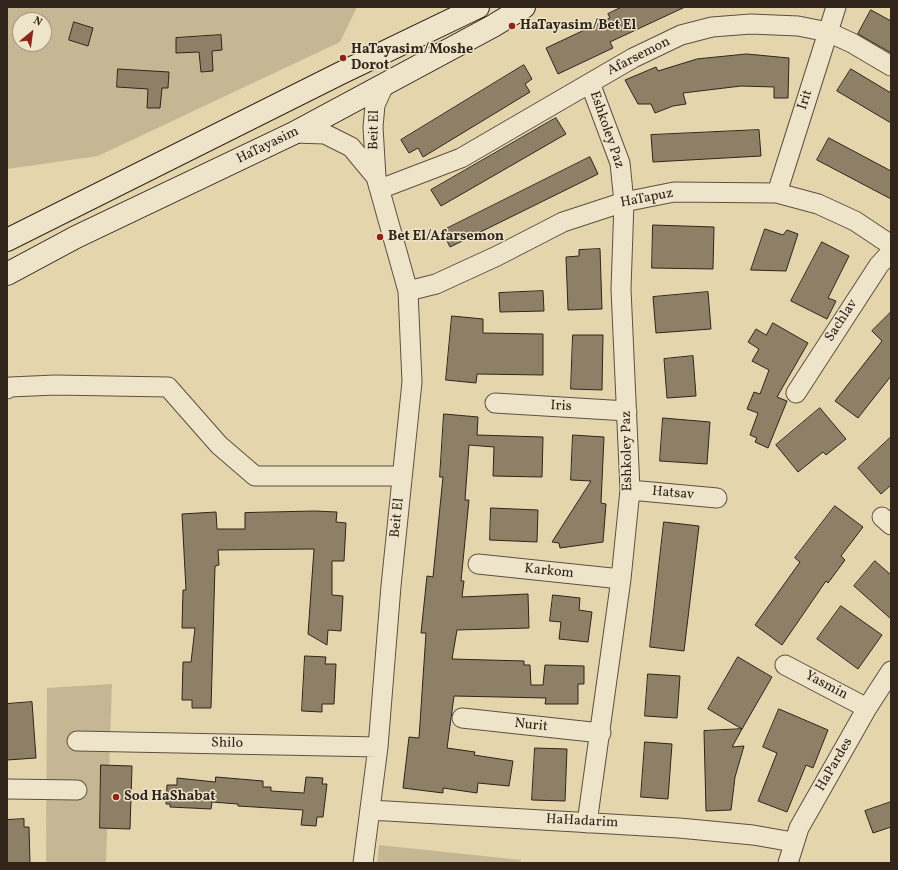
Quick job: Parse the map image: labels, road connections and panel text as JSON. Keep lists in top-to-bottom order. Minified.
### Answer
{"streets":{"street":["Afarsemon","Irit","Beit El","Eshkoley Paz","HaTayasim","HaTapuz","Sachlav","Iris","Hatsav","Karkom","Yasmin","Nurit","Shilo","HaPardes","HaHadarim"]},"crossings":[["Afarsemon","Irit"],["Afarsemon","Beit El"],["Afarsemon","Eshkoley Paz"],["Irit","HaTapuz"],["Beit El","HaTayasim"],["Beit El","HaTapuz"],["Beit El","Shilo"],["Beit El","HaHadarim"],["Eshkoley Paz","HaTapuz"],["Eshkoley Paz","Iris"],["Eshkoley Paz","Hatsav"],["Eshkoley Paz","Karkom"],["Eshkoley Paz","Nurit"],["Eshkoley Paz","HaHadarim"],["Yasmin","HaPardes"],["HaPardes","HaHadarim"]],"places":["HaTayasim/Bet El","HaTayasim/Moshe Dorot","Bet El/Afarsemon","Sod HaShabat"],"north":"top right"}
